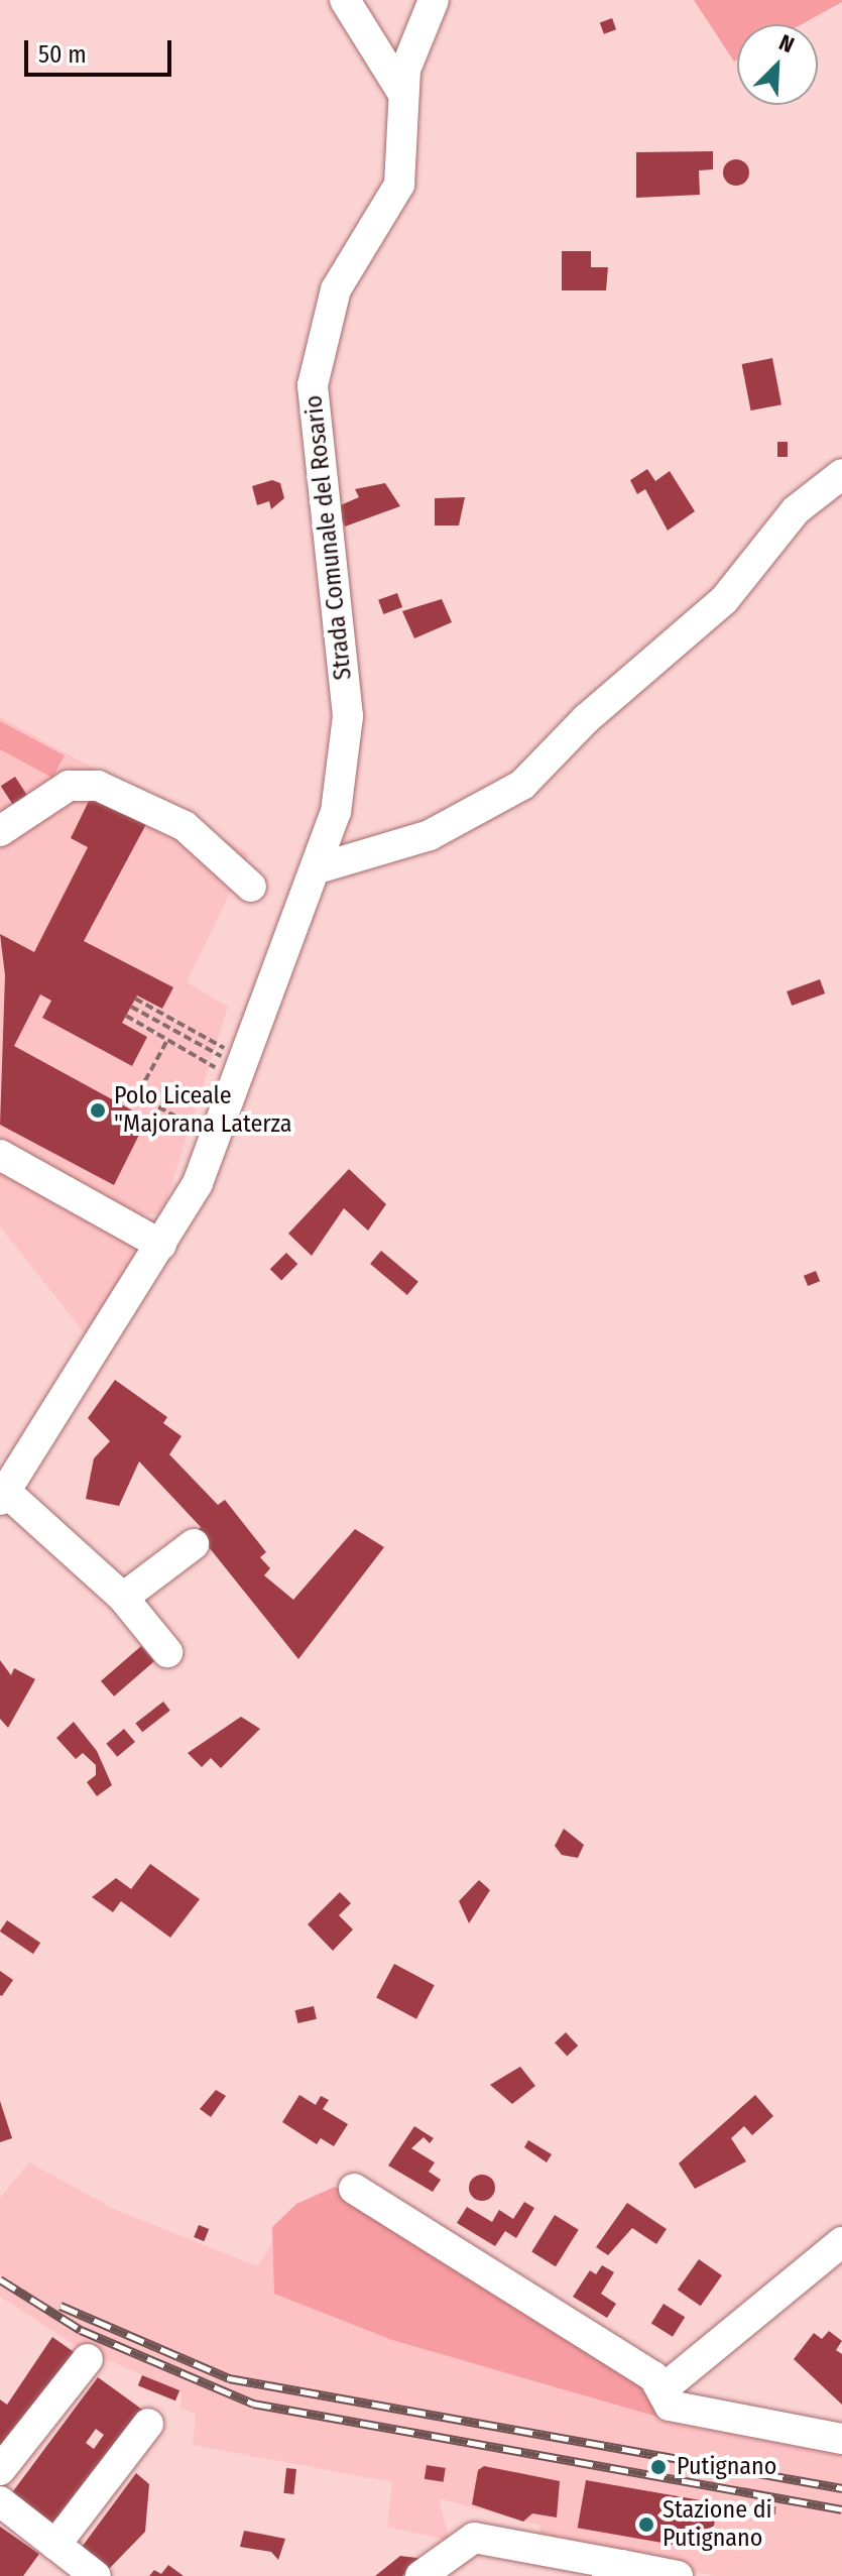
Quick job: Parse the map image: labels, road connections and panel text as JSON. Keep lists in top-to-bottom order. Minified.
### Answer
{"streets":{"street":["Strada Comunale del Rosario"]},"places":["Polo Liceale \"Majorana Laterza","Putignano","Stazione di Putignano"],"scale_bar":"50 m","north":"top right"}
